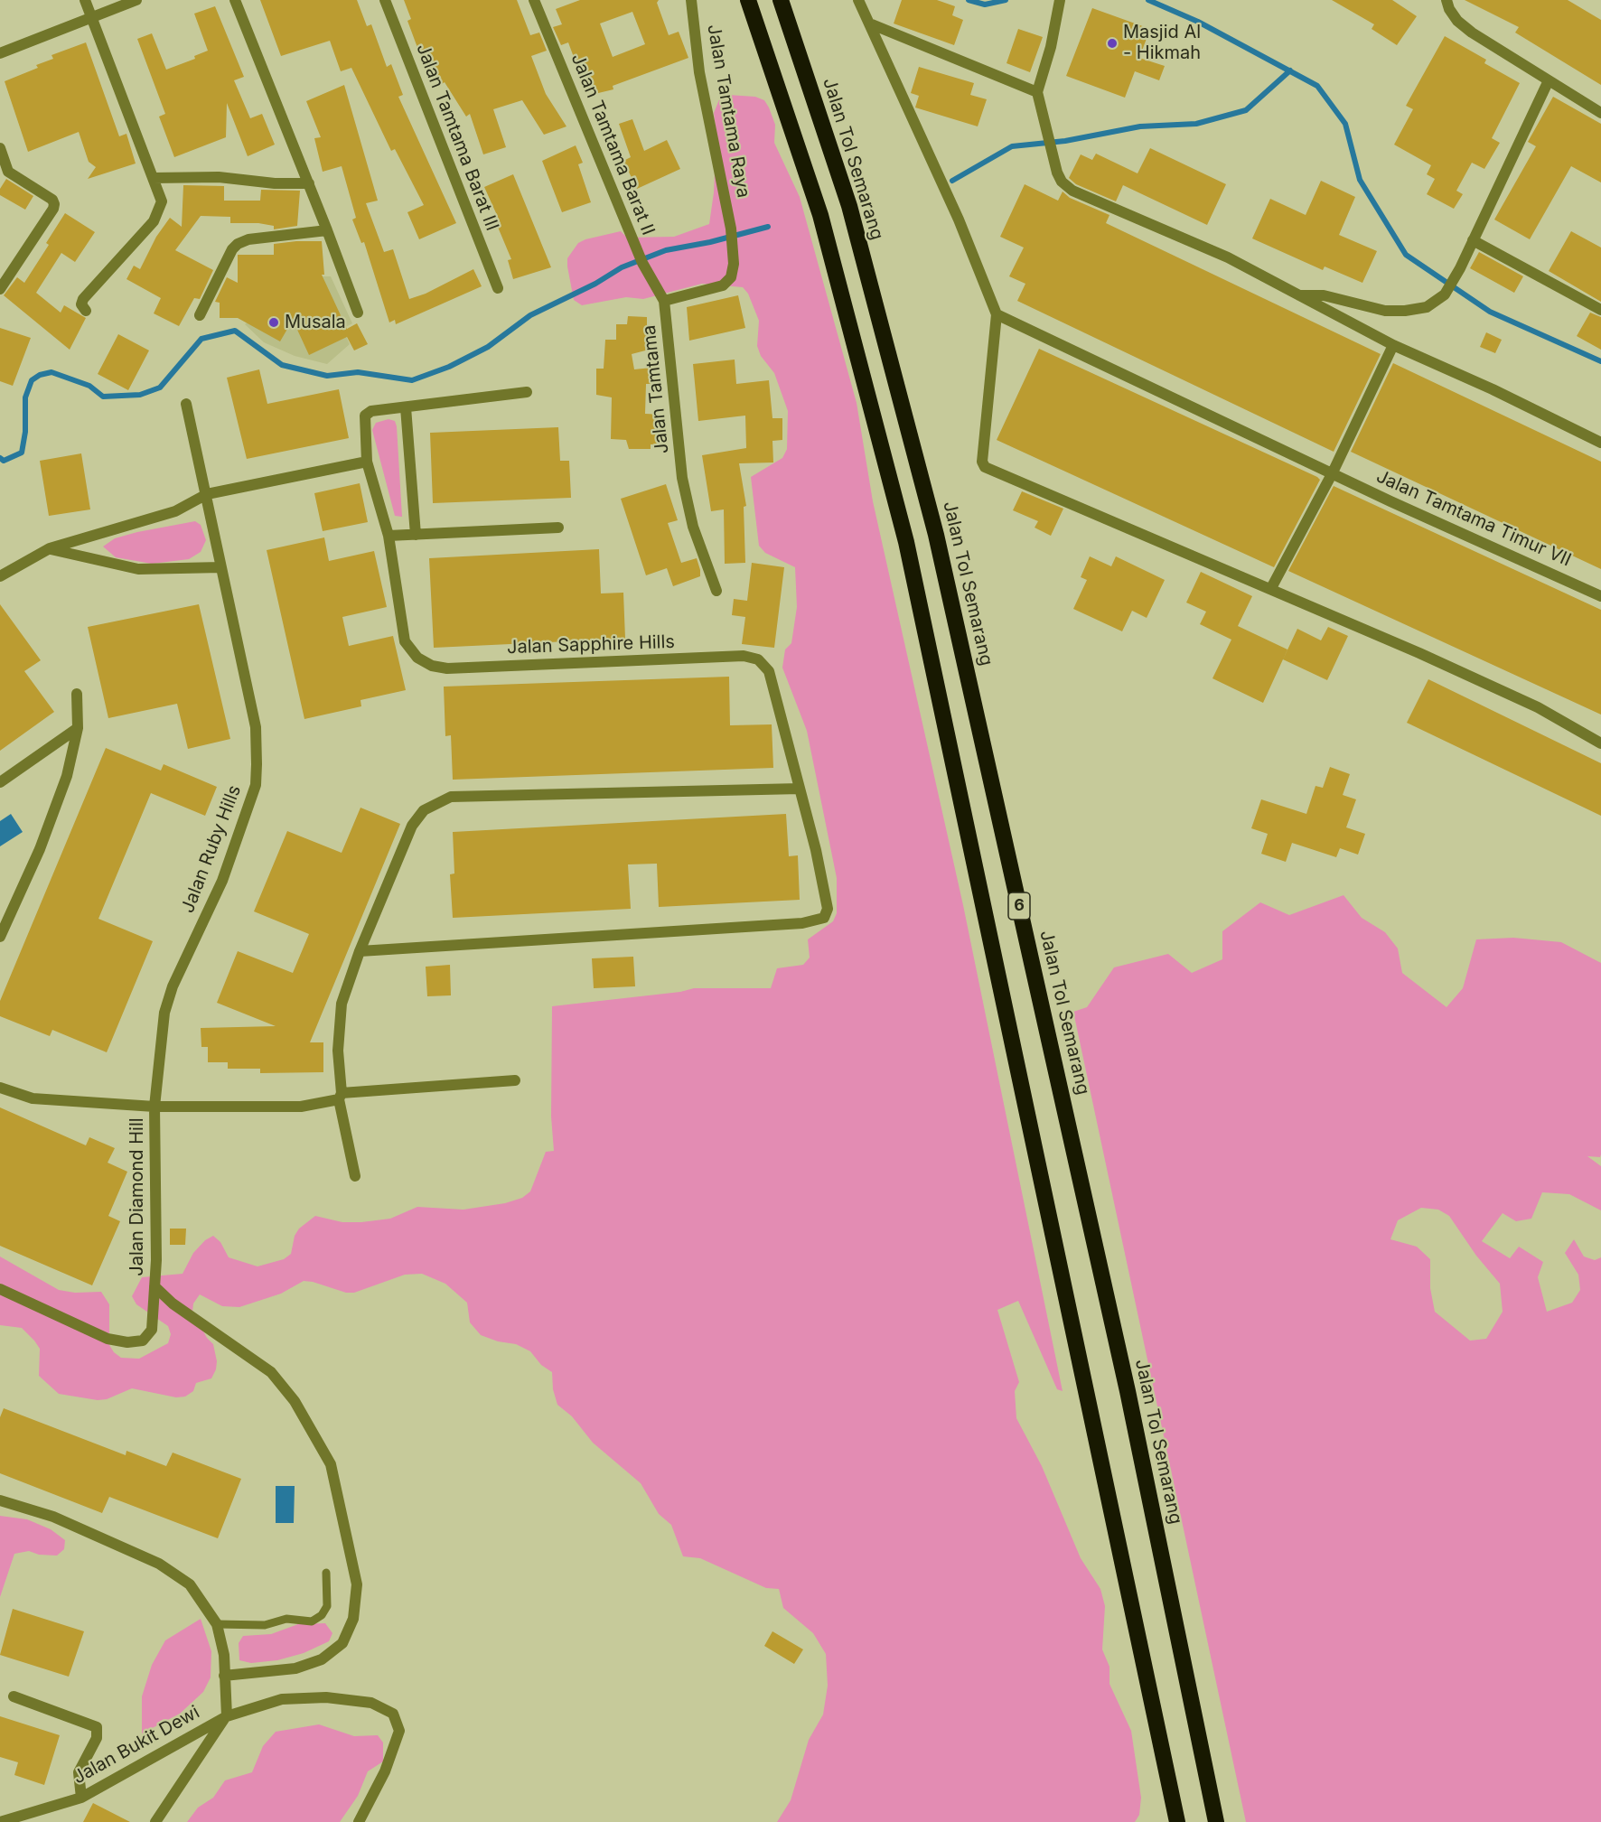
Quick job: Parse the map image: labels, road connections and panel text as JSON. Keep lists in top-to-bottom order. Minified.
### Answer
{"streets":{"highway":["Jalan Tol Semarang","6"],"street":["Jalan Tamtama Raya","Jalan Tamtama Barat III","Jalan Tamtama Barat II","Jalan Tamtama","Jalan Tamtama Timur VII","Jalan Sapphire Hills","Jalan Ruby Hills","Jalan Diamond Hill","Jalan Bukit Dewi"]},"crossings":[["Jalan Tamtama Raya","Jalan Tamtama"],["Jalan Tamtama Barat II","Jalan Tamtama"],["Jalan Ruby Hills","Jalan Diamond Hill"]],"places":["Masjid Al - Hikmah","Musala"]}
